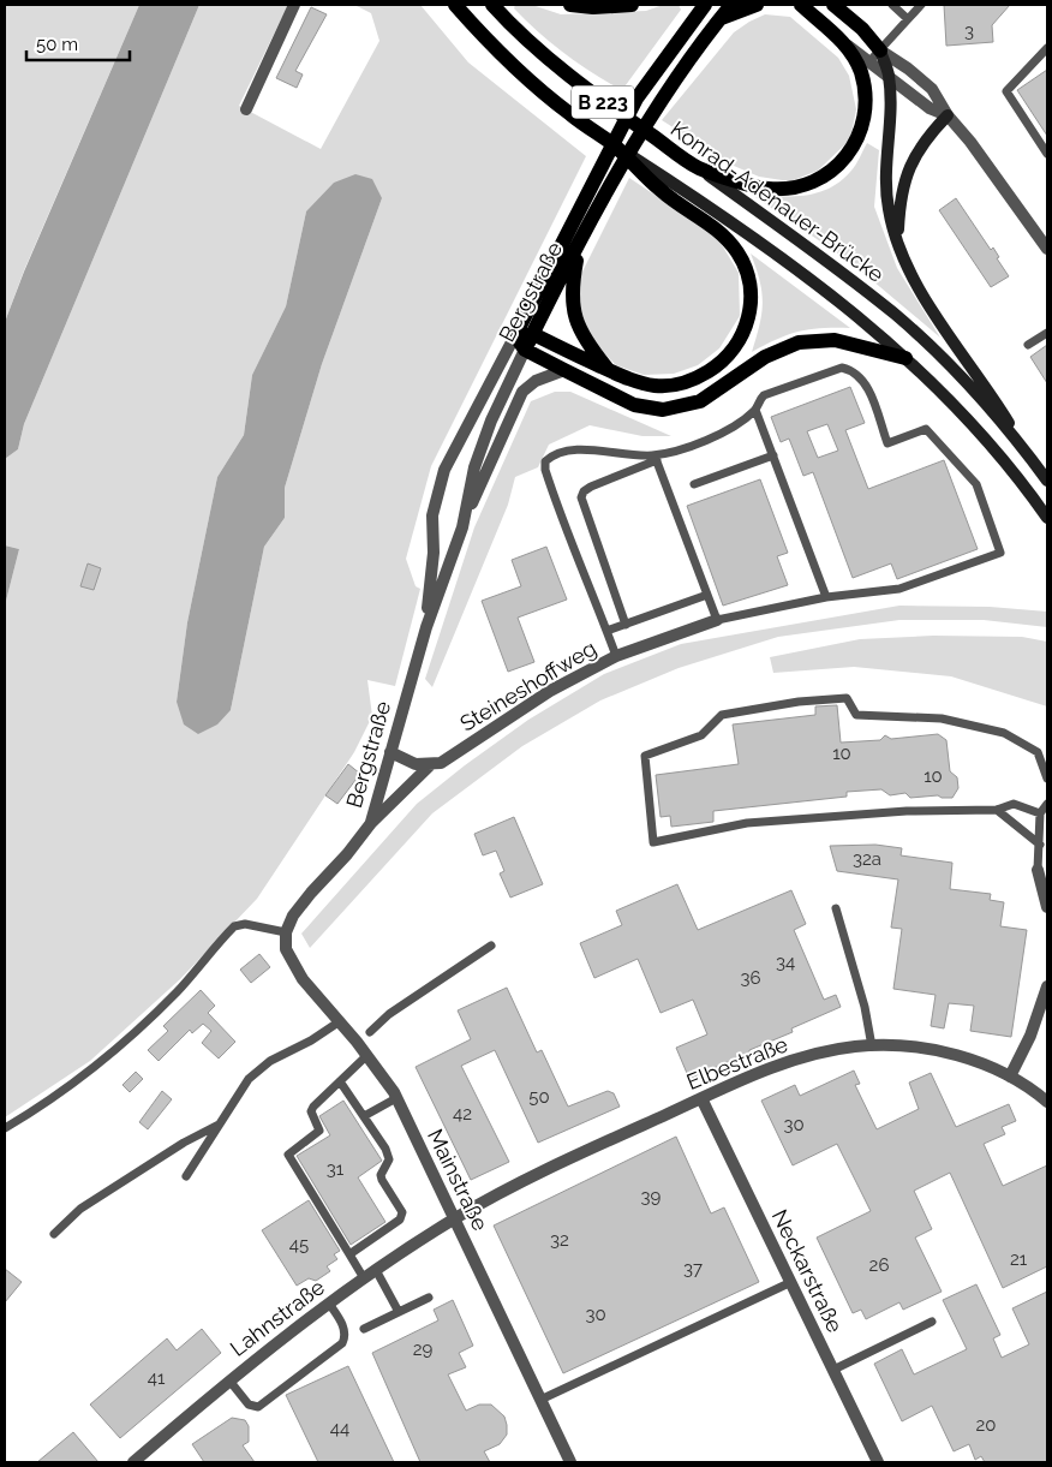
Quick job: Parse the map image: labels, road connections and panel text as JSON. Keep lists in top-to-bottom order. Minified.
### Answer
{"streets":{"main road":["B 223","Konrad-Adenauer-Brücke","Bergstraße"],"street":["Steineshoffweg","Elbestraße","Mainstraße","Neckarstraße","Lahnstraße"]},"crossings":[["B 223","Konrad-Adenauer-Brücke"],["B 223","Bergstraße"],["Bergstraße","Steineshoffweg"],["Steineshoffweg","Mainstraße"],["Elbestraße","Mainstraße"],["Elbestraße","Neckarstraße"],["Elbestraße","Lahnstraße"],["Mainstraße","Lahnstraße"]],"house_numbers":["3","10","10","32a","34","36","50","42","30","31","39","32","45","21","26","37","30","29","41","20","44"],"scale_bar":"50 m"}
